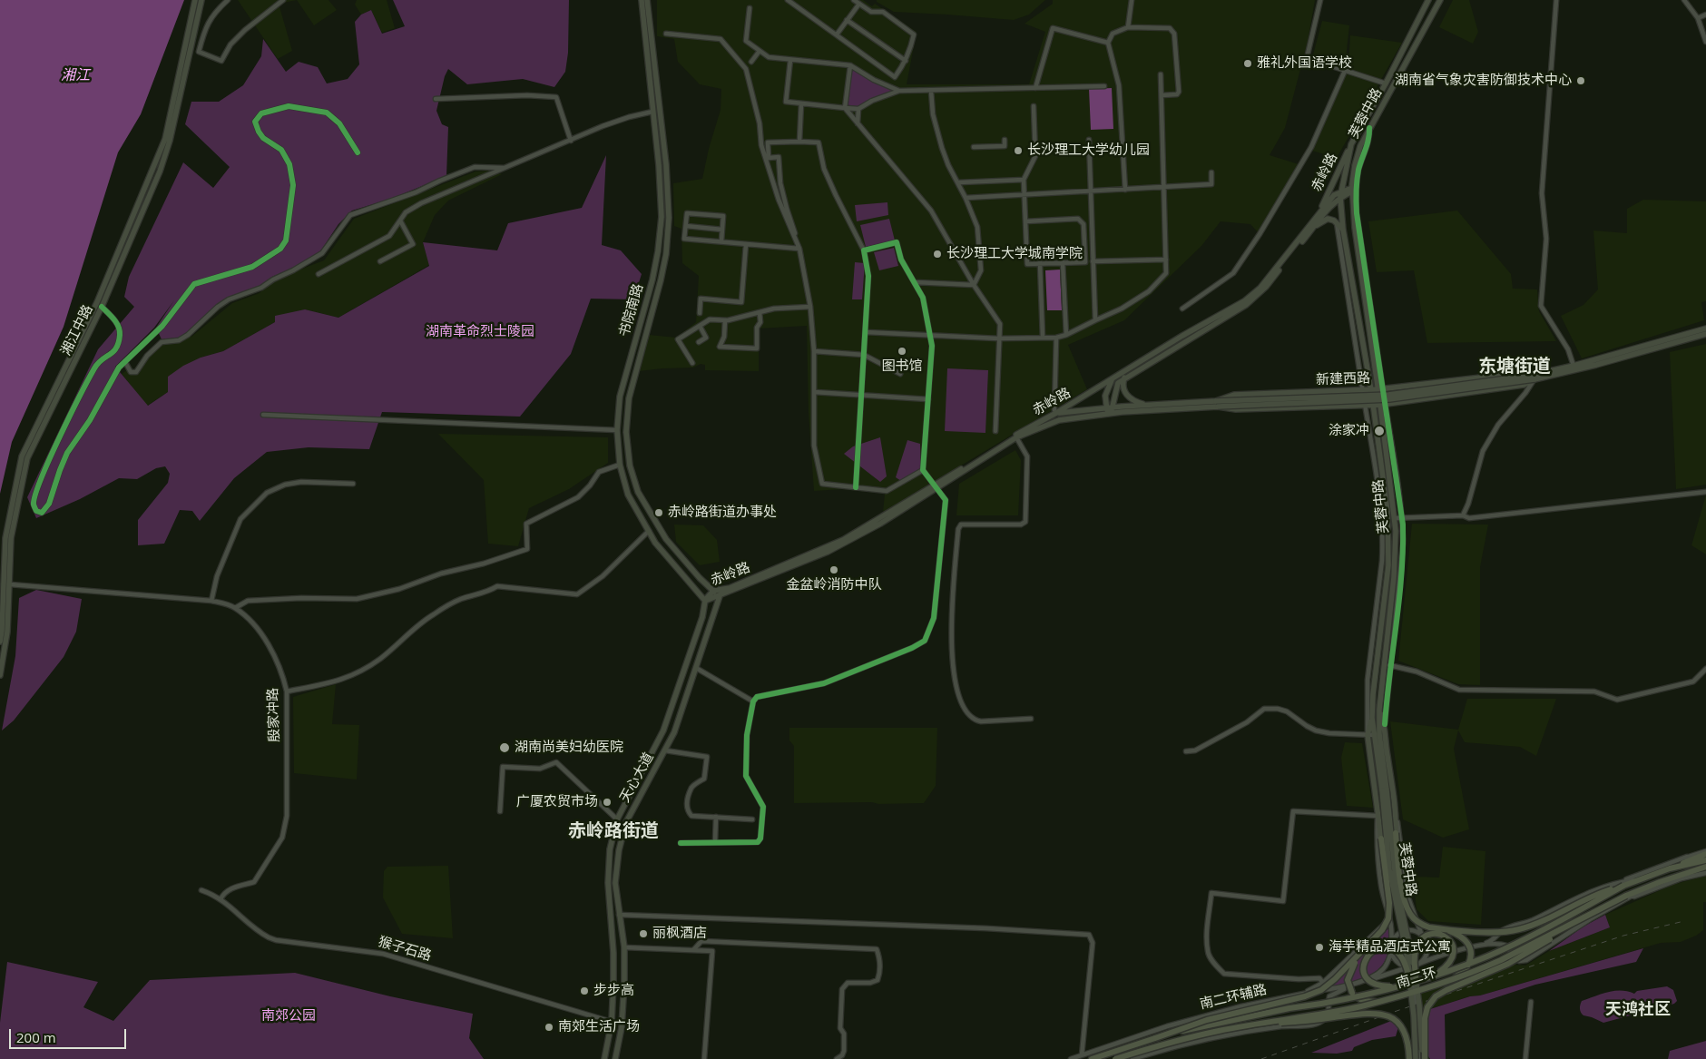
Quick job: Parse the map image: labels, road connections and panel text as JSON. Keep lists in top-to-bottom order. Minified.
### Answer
{"streets":{"highway":["南二环"],"main road":["芙蓉中路","赤岭路","书院南路","湘江中路","新建西路","天心大道"],"street":["殷家冲路","猴子石路","南二环辅路"]},"crossings":[["芙蓉中路","赤岭路"],["芙蓉中路","新建西路"],["赤岭路","书院南路"],["赤岭路","新建西路"],["赤岭路","天心大道"],["书院南路","天心大道"],["湘江中路","殷家冲路"],["殷家冲路","猴子石路"],["天心大道","猴子石路"]],"districts":["东塘街道","赤岭路街道","天鸿社区"],"water":["湘江"],"parks":["湖南革命烈士陵园","南郊公园"],"places":["雅礼外国语学校","湖南省气象灾害防御技术中心","长沙理工大学幼儿园","长沙理工大学城南学院","图书馆","涂家冲","赤岭路街道办事处","金盆岭消防中队","湖南尚美妇幼医院","广厦农贸市场","丽枫酒店","海芋精品酒店式公寓","步步高","南郊生活广场"],"scale_bar":"200 m"}
